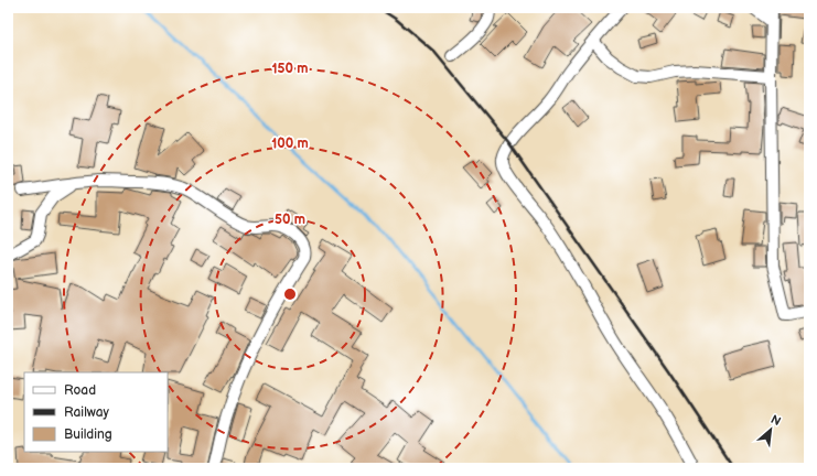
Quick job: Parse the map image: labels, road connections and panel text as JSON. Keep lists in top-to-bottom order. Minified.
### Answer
{"legend":["Road","Railway","Building"],"north":"top right","rings":["150 m","100 m","50 m"]}
